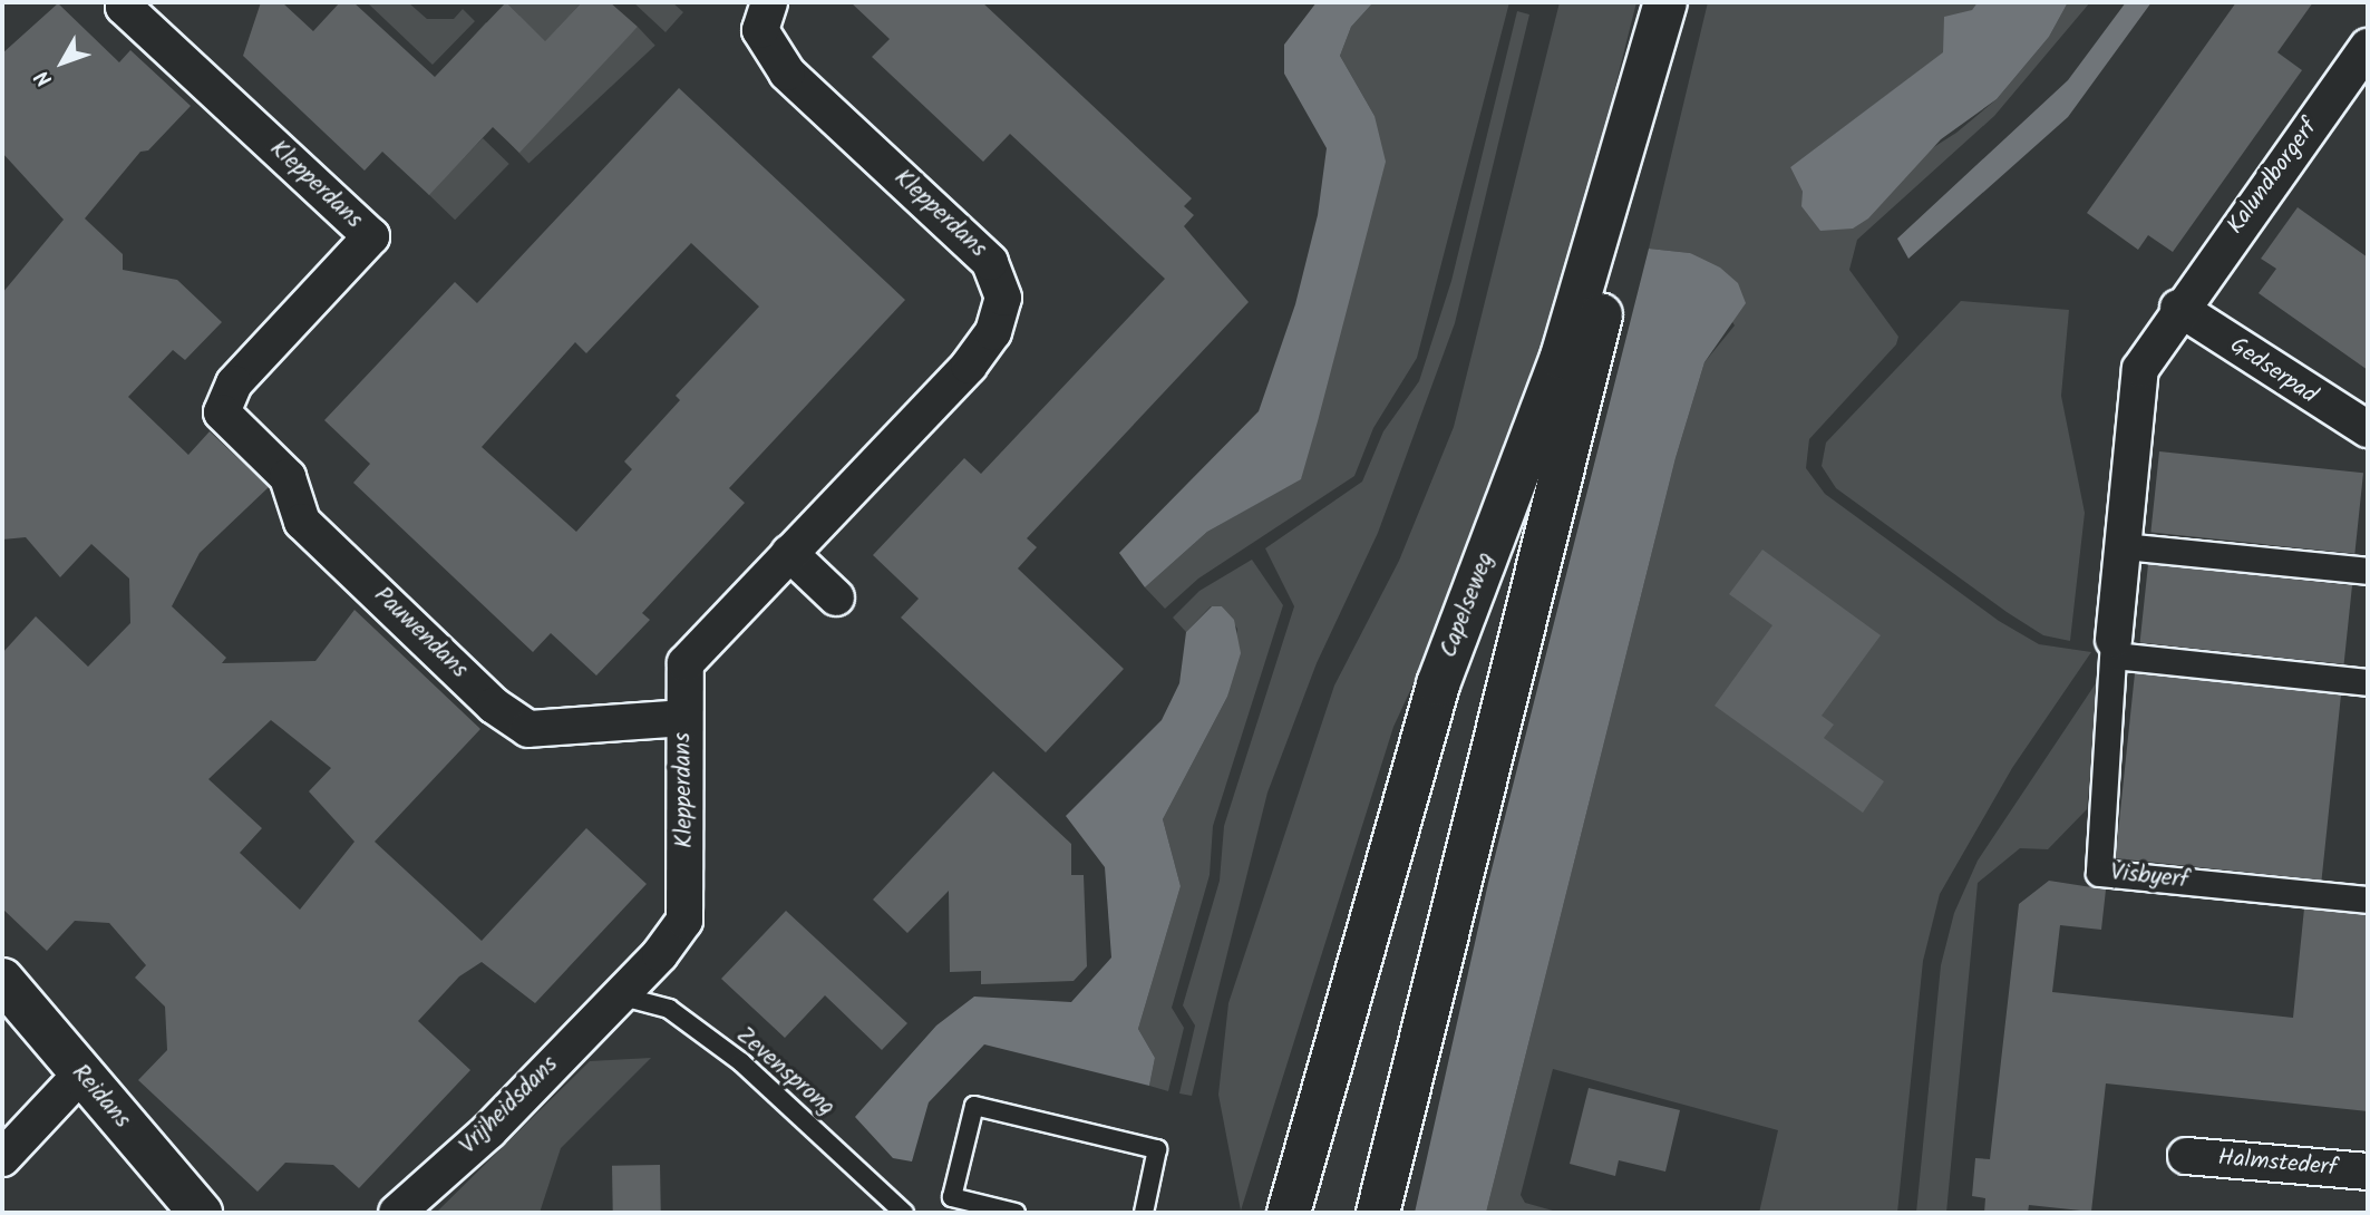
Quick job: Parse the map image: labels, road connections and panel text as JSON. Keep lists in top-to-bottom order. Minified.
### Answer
{"streets":{"main road":["Capelseweg","Reidans"],"street":["Kalundborgerf","Klepperdans","Gedserpad","Pauwendans","Visbyerf","Vrijheidsdans","Halmstederf"],"lane":["Zevensprong"]},"crossings":[["Kalundborgerf","Gedserpad"],["Kalundborgerf","Visbyerf"],["Klepperdans","Pauwendans"],["Klepperdans","Zevensprong"],["Klepperdans","Vrijheidsdans"],["Gedserpad","Visbyerf"],["Zevensprong","Vrijheidsdans"]],"north":"bottom left"}
